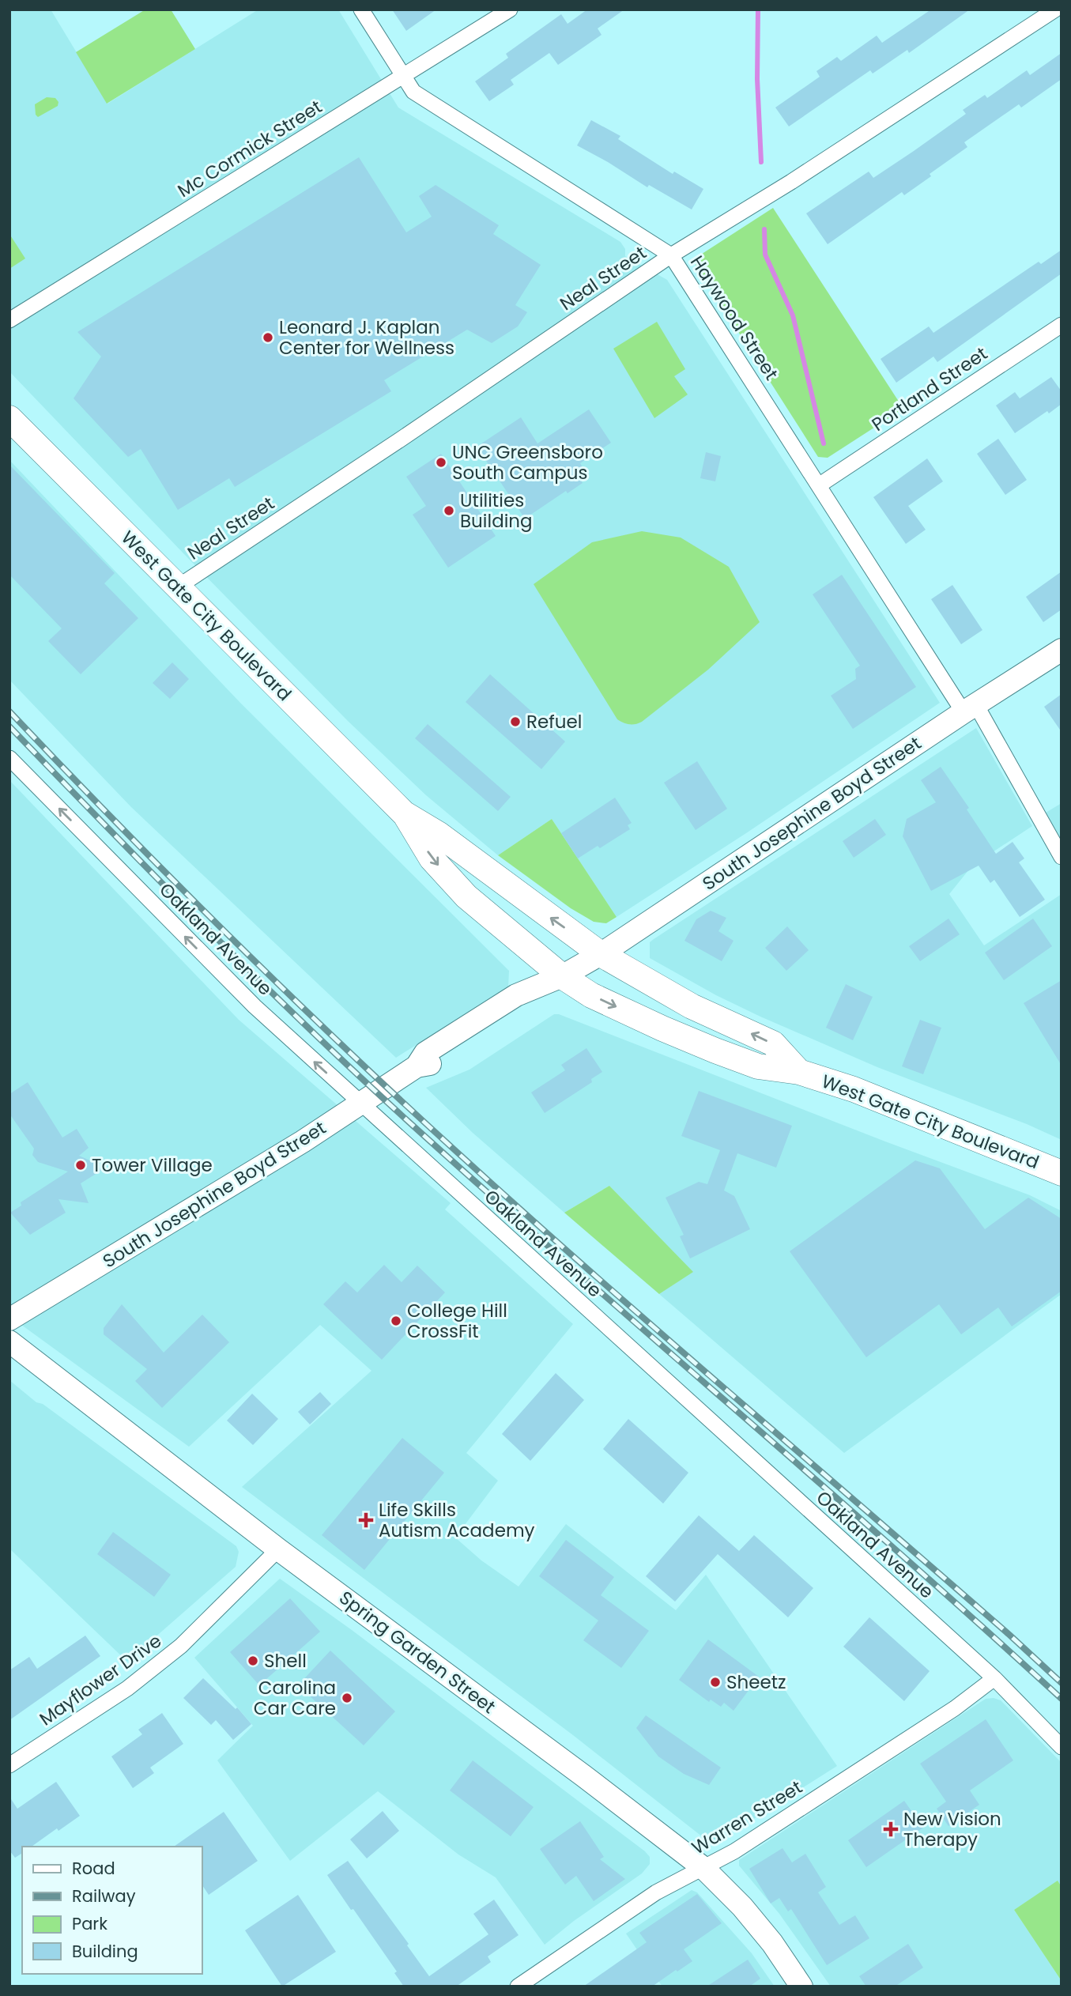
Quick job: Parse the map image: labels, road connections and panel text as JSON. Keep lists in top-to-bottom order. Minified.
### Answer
{"streets":{"main road":["West Gate City Boulevard","South Josephine Boyd Street","Spring Garden Street"],"street":["Mc Cormick Street","Neal Street","Haywood Street","Portland Street","Oakland Avenue","Mayflower Drive","Warren Street"]},"crossings":[["Mc Cormick Street","Haywood Street"],["Neal Street","Haywood Street"],["Neal Street","West Gate City Boulevard"],["Haywood Street","Portland Street"],["Haywood Street","South Josephine Boyd Street"],["West Gate City Boulevard","South Josephine Boyd Street"],["South Josephine Boyd Street","Oakland Avenue"],["Oakland Avenue","Warren Street"],["Spring Garden Street","Mayflower Drive"],["Spring Garden Street","Warren Street"]],"places":{"other":["Leonard J. Kaplan Center for Wellness","UNC Greensboro South Campus","Utilities Building","Refuel","Tower Village","College Hill CrossFit","Shell","Sheetz","Carolina Car Care"],"health":["Life Skills Autism Academy","New Vision Therapy"]},"legend":["Road","Railway","Park","Building"]}
